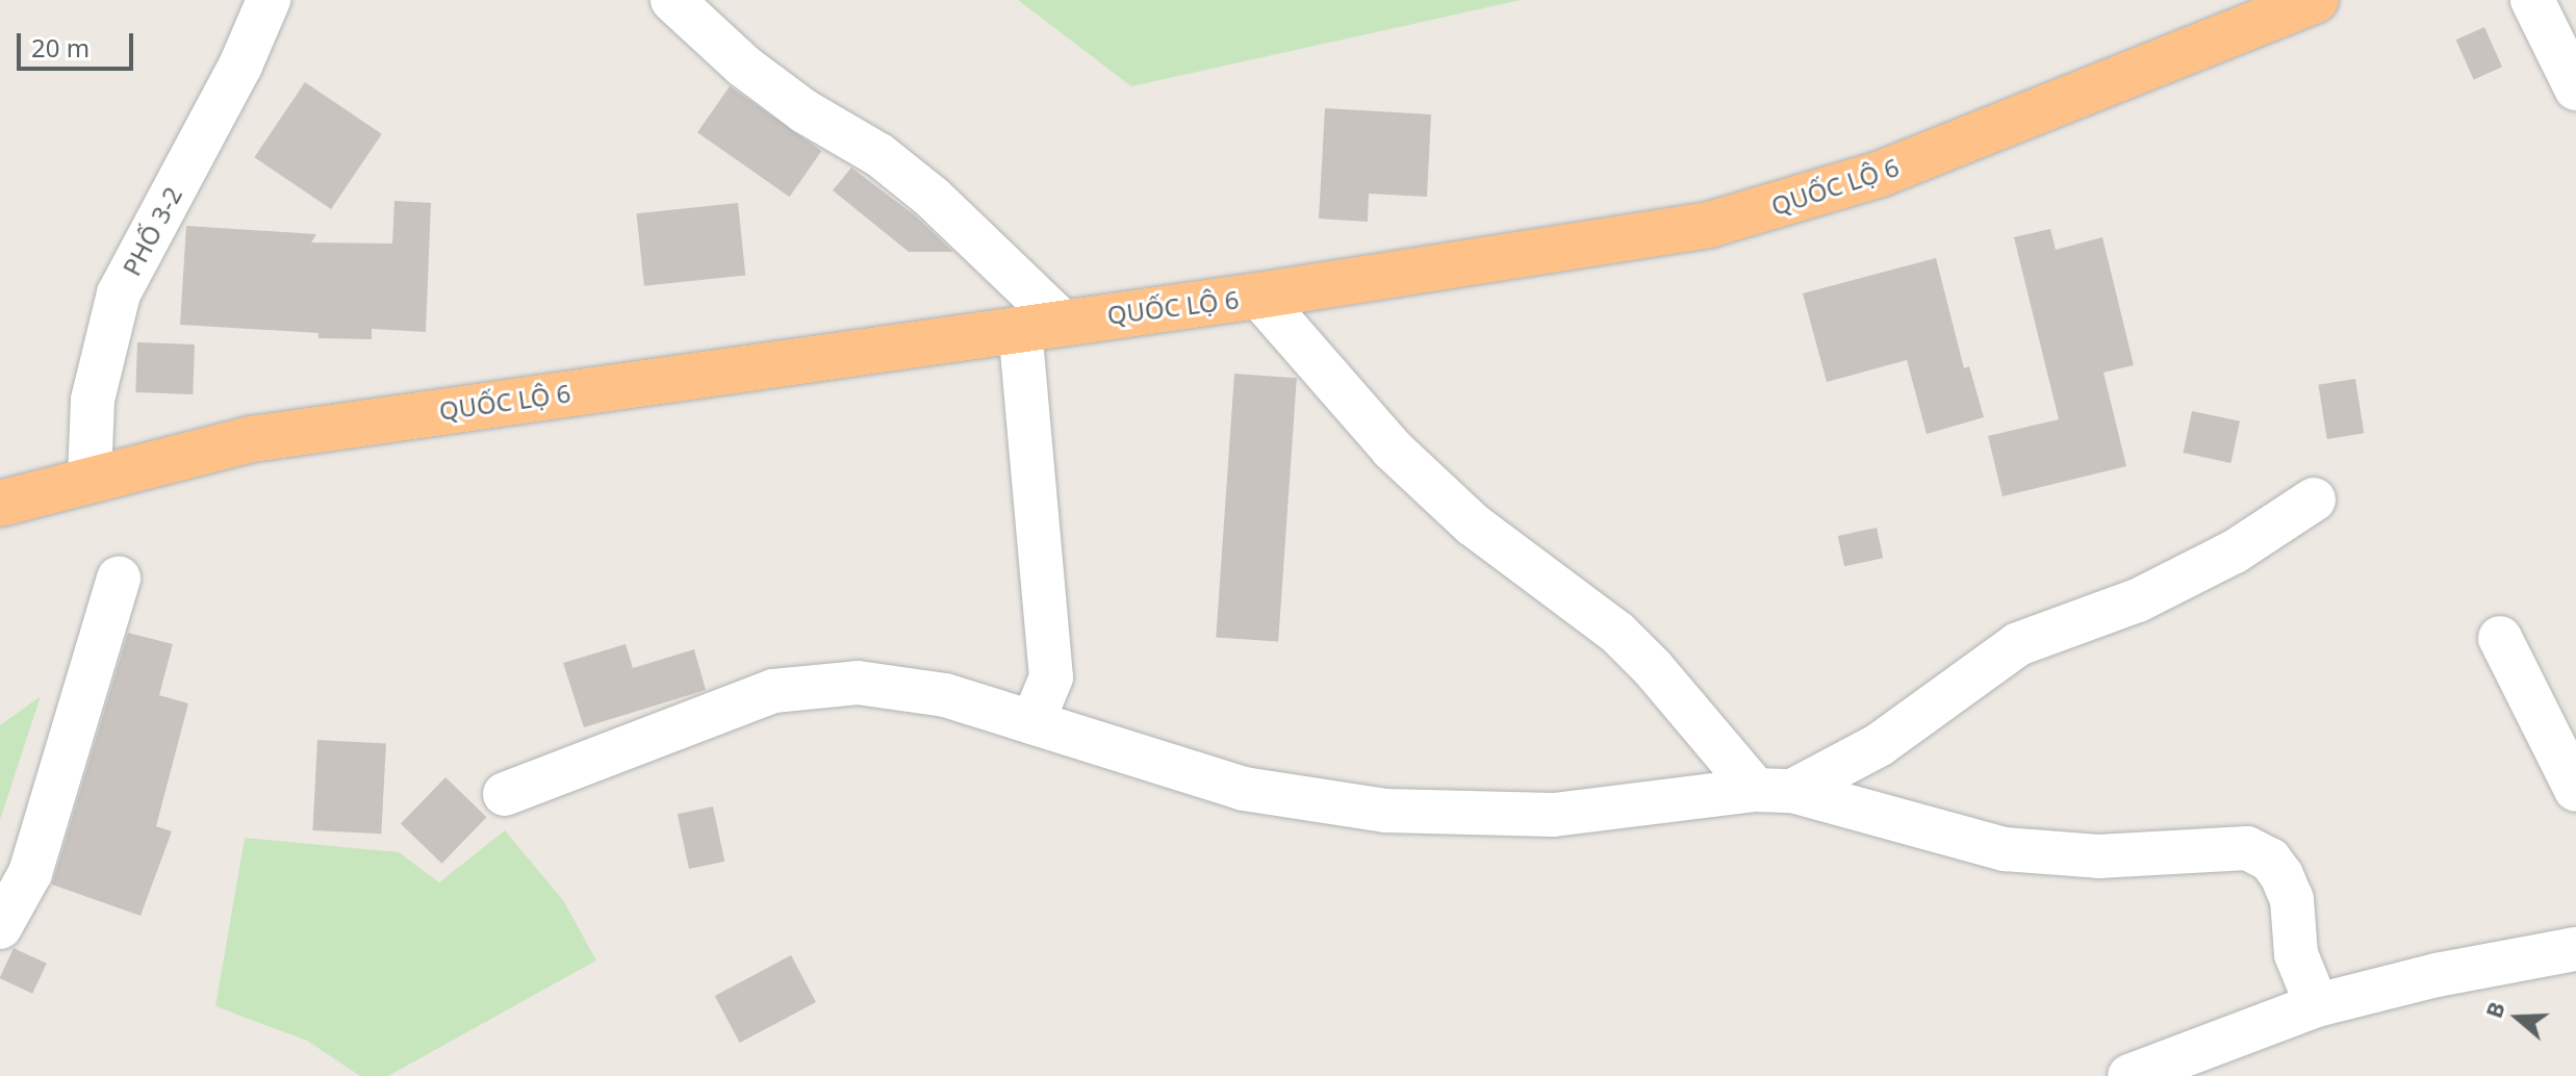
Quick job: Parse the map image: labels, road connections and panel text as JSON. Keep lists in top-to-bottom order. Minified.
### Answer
{"streets":{"highway":["QUỐC LỘ 6"],"street":["PHỐ 3-2"]},"crossings":[["QUỐC LỘ 6","PHỐ 3-2"]],"scale_bar":"20 m","north":"left"}
